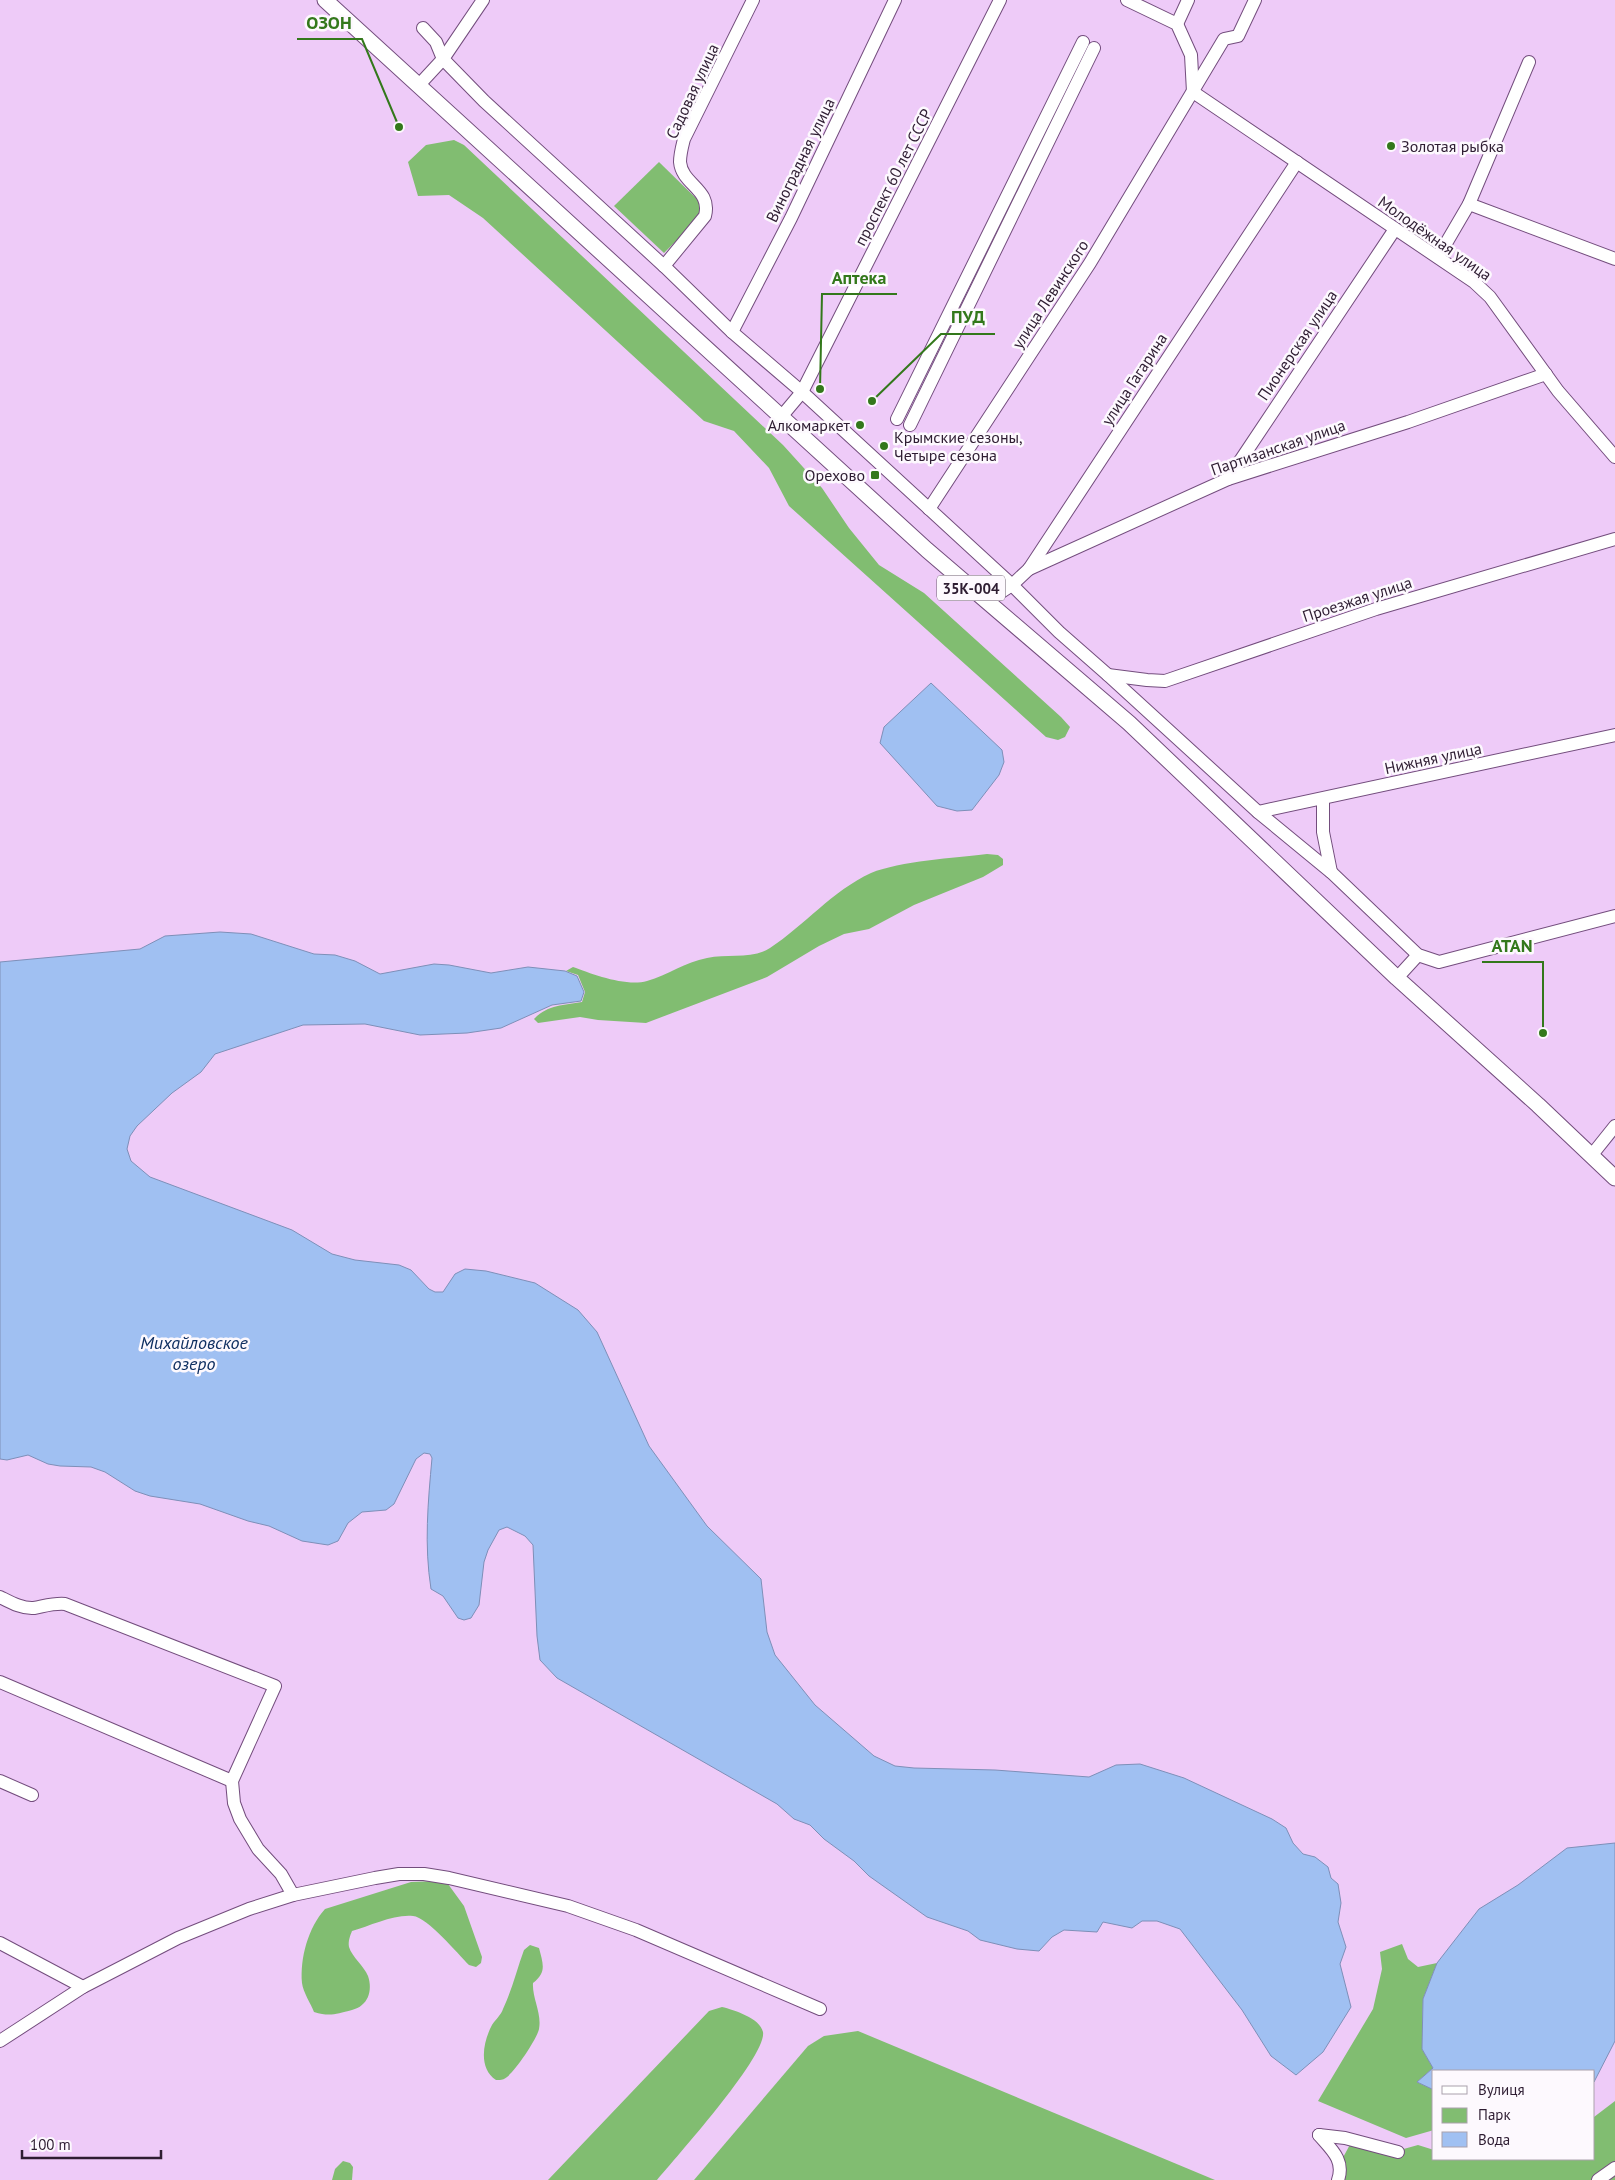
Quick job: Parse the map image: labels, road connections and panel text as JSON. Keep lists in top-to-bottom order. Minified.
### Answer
{"streets":{"main road":["35К-004"],"street":["Садовая улица","Виноградная улица","проспект 60 лет СССР","Молодёжная улица","улица Левинского","Пионерская улица","улица Гагарина","Партизанская улица","Проезжая улица","Нижняя улица"]},"crossings":[["проспект 60 лет СССР","35К-004"],["Молодёжная улица","улица Левинского"],["Молодёжная улица","Пионерская улица"],["Молодёжная улица","улица Гагарина"],["Молодёжная улица","Партизанская улица"],["Пионерская улица","Партизанская улица"],["улица Гагарина","Партизанская улица"],["улица Гагарина","35К-004"]],"water":["Михайловское озеро"],"places":{"other":["ОЗОН","Золотая рыбка","Аптека","ПУД","Алкомаркет","Крымские сезоны, Четыре сезона","ATAN"],"transit":["Орехово"]},"legend":["Вулиця","Парк","Вода"],"scale_bar":"100 m"}
